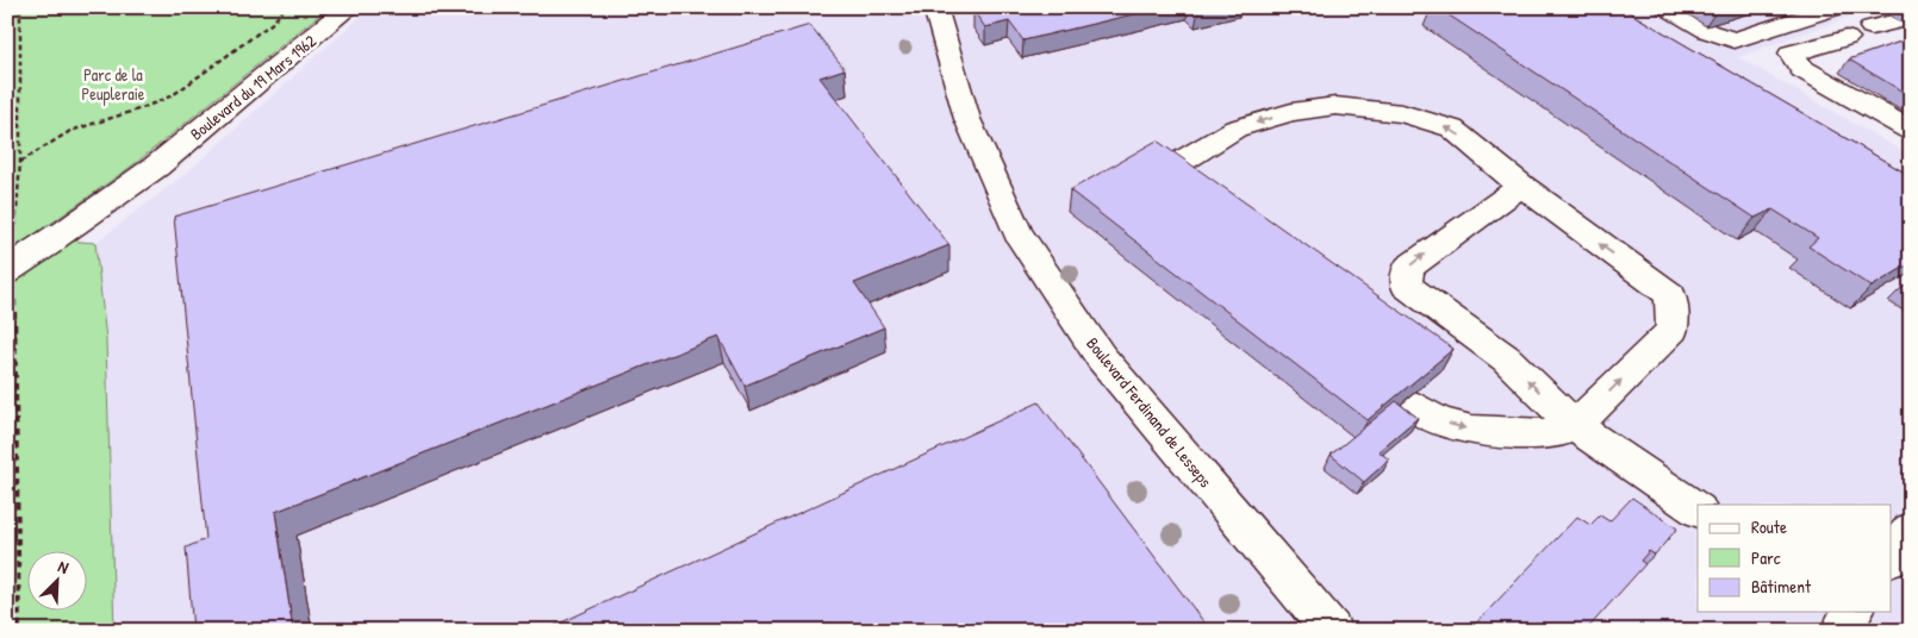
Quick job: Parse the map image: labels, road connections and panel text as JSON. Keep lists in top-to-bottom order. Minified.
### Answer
{"streets":{"street":["Boulevard du 19 Mars 1962","Boulevard Ferdinand de Lesseps"]},"parks":["Parc de la Peupleraie"],"legend":["Route","Parc","Bâtiment"],"north":"top right"}
